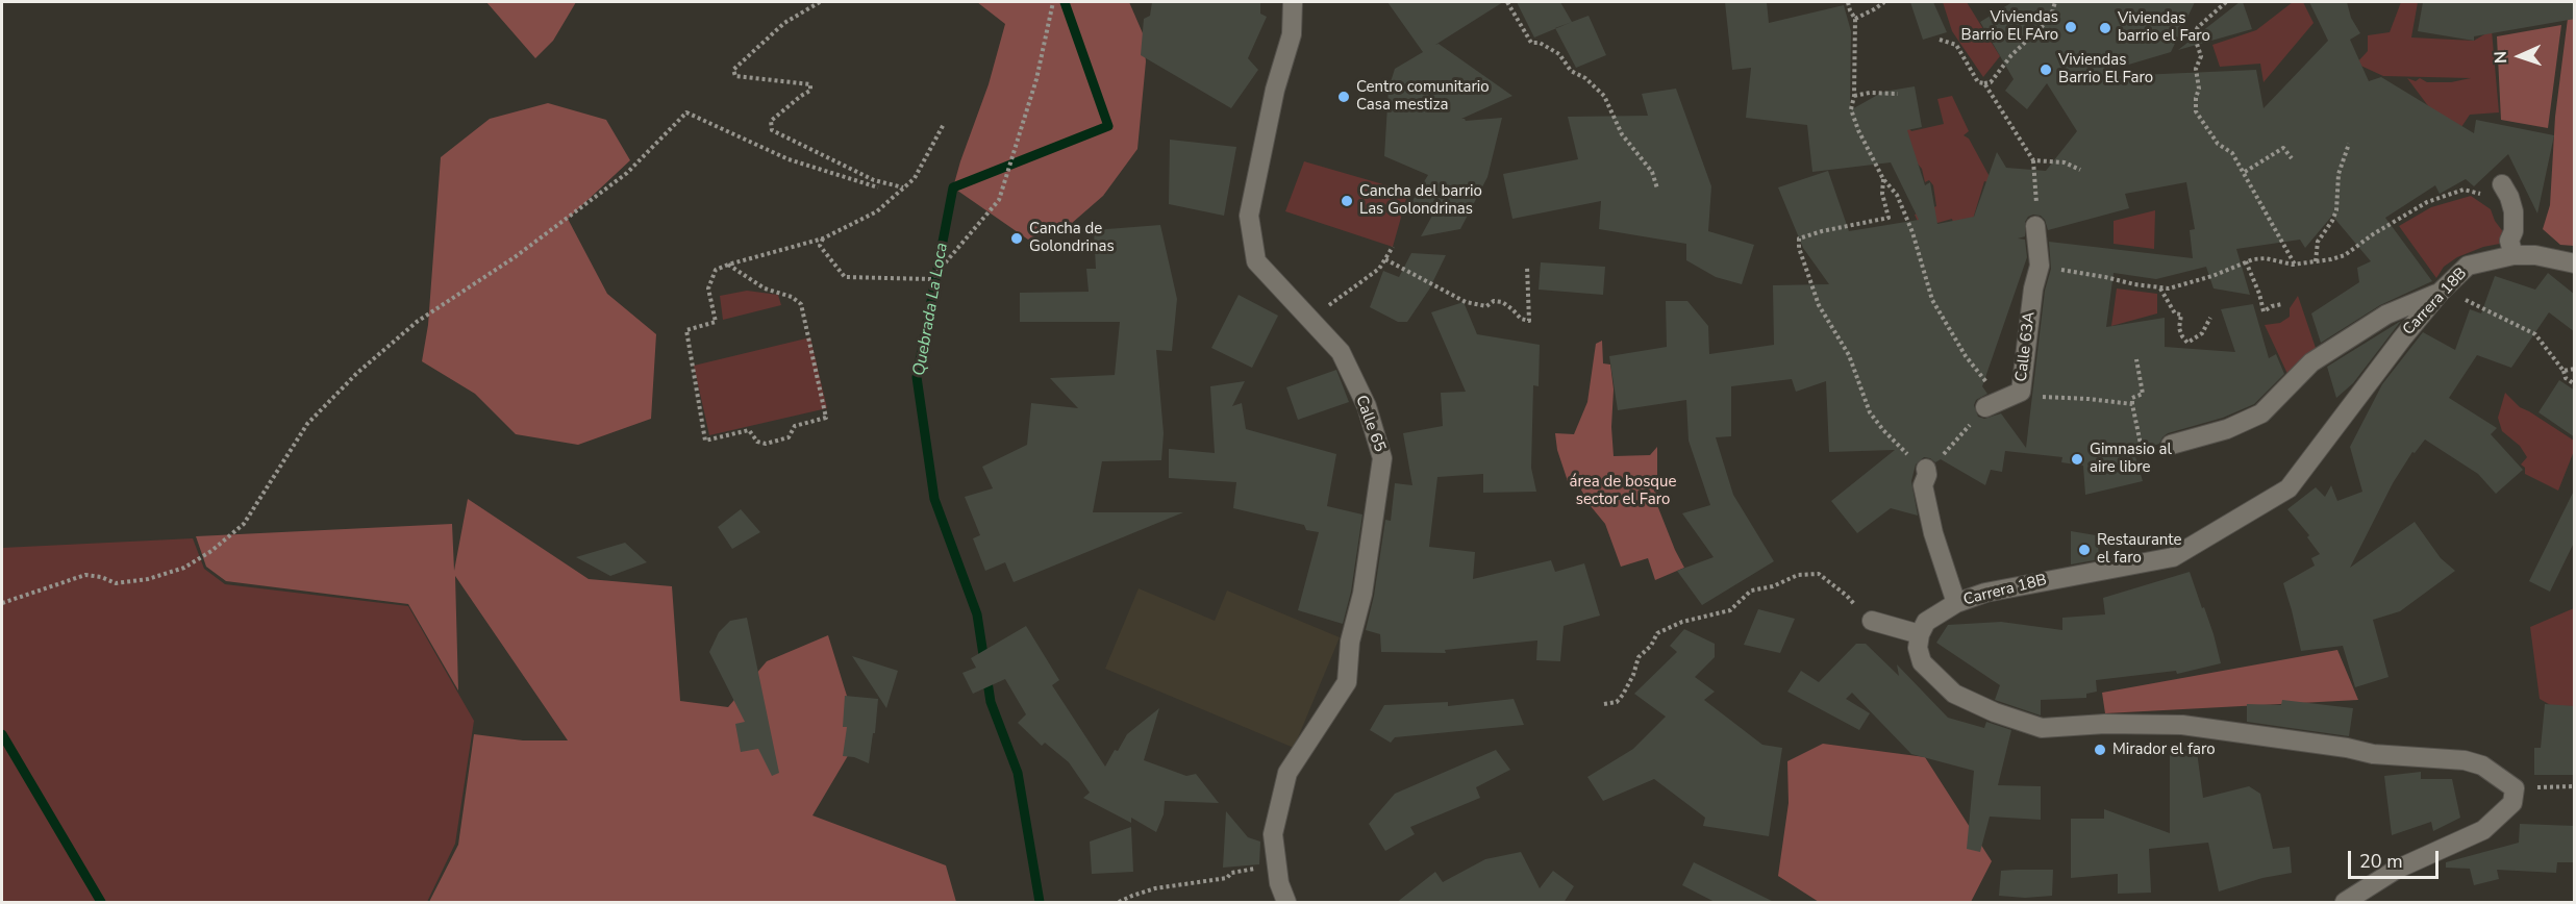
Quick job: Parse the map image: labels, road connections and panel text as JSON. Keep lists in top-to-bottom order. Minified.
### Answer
{"streets":{"street":["Carrera 18B","Calle 63A","Calle 65"]},"water":["Quebrada La Loca"],"parks":["área de bosque sector el Faro"],"places":["Viviendas Barrio El FAro","Viviendas barrio el Faro","Viviendas Barrio El Faro","Centro comunitario Casa mestiza","Cancha del barrio Las Golondrinas","Cancha de Golondrinas","Gimnasio al aire libre","Restaurante el faro","Mirador el faro"],"scale_bar":"20 m","north":"left"}
